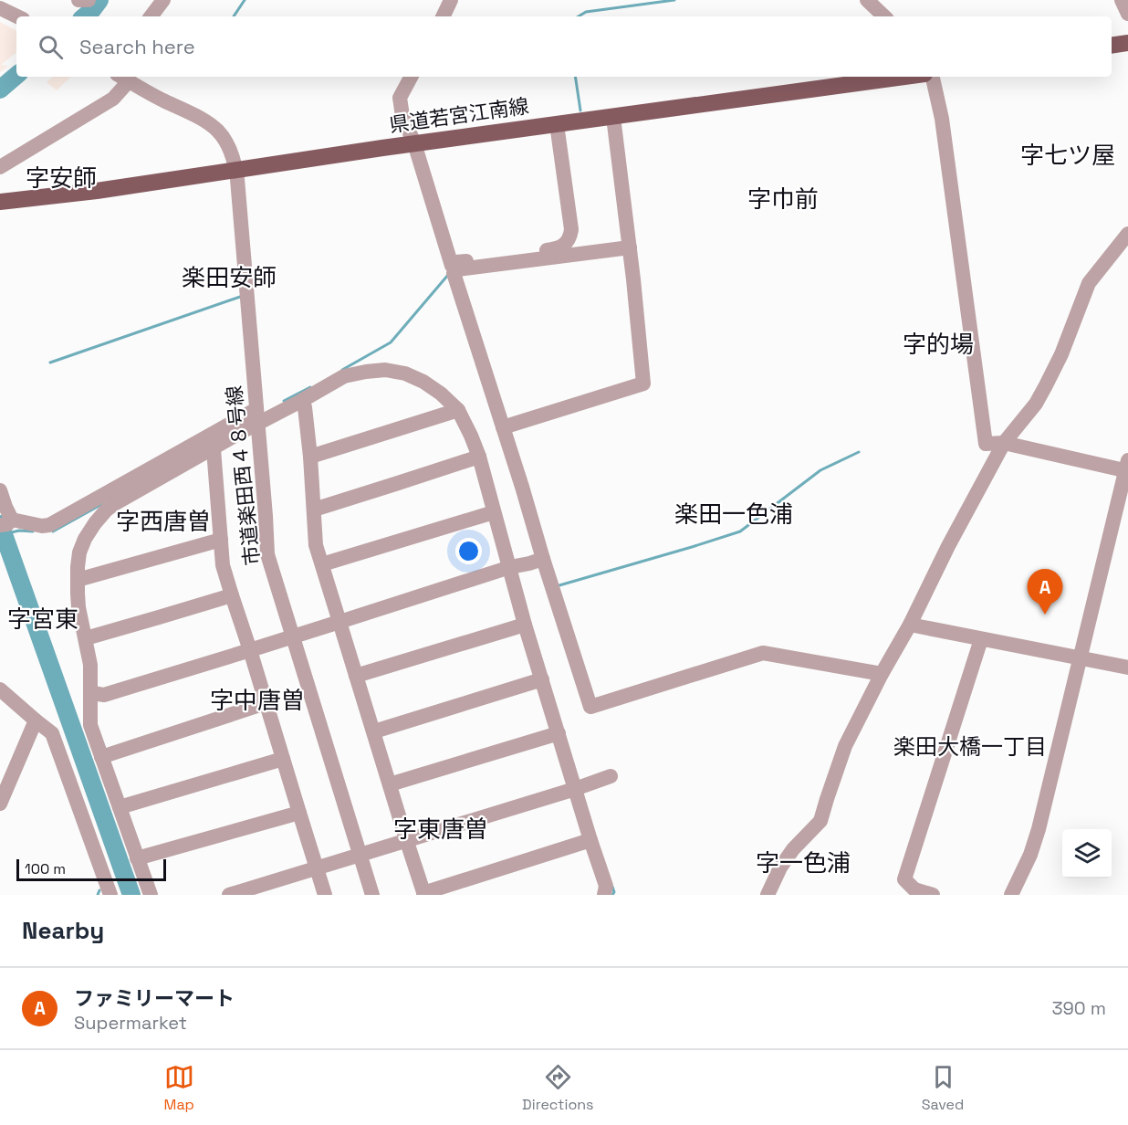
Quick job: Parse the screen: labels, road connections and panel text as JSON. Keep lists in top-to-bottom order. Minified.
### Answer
{"streets":{"main road":["県道若宮江南線"],"street":["市道楽田西４８号線"]},"crossings":[["県道若宮江南線","市道楽田西４８号線"]],"districts":["字七ツ屋","字安師","字巾前","楽田安師","字的場","楽田一色浦","字西唐曽","字宮東","字中唐曽","楽田大橋一丁目","字東唐曽","字一色浦"],"scale_bar":"100 m","page":{"search":"Search here","pins":"A","scale":"100 m","heading":"Nearby","list":[{"mark":"A","name":"ファミリーマート","note":"Supermarket","value":"390 m"}],"nav":["Map","Directions","Saved"]}}
